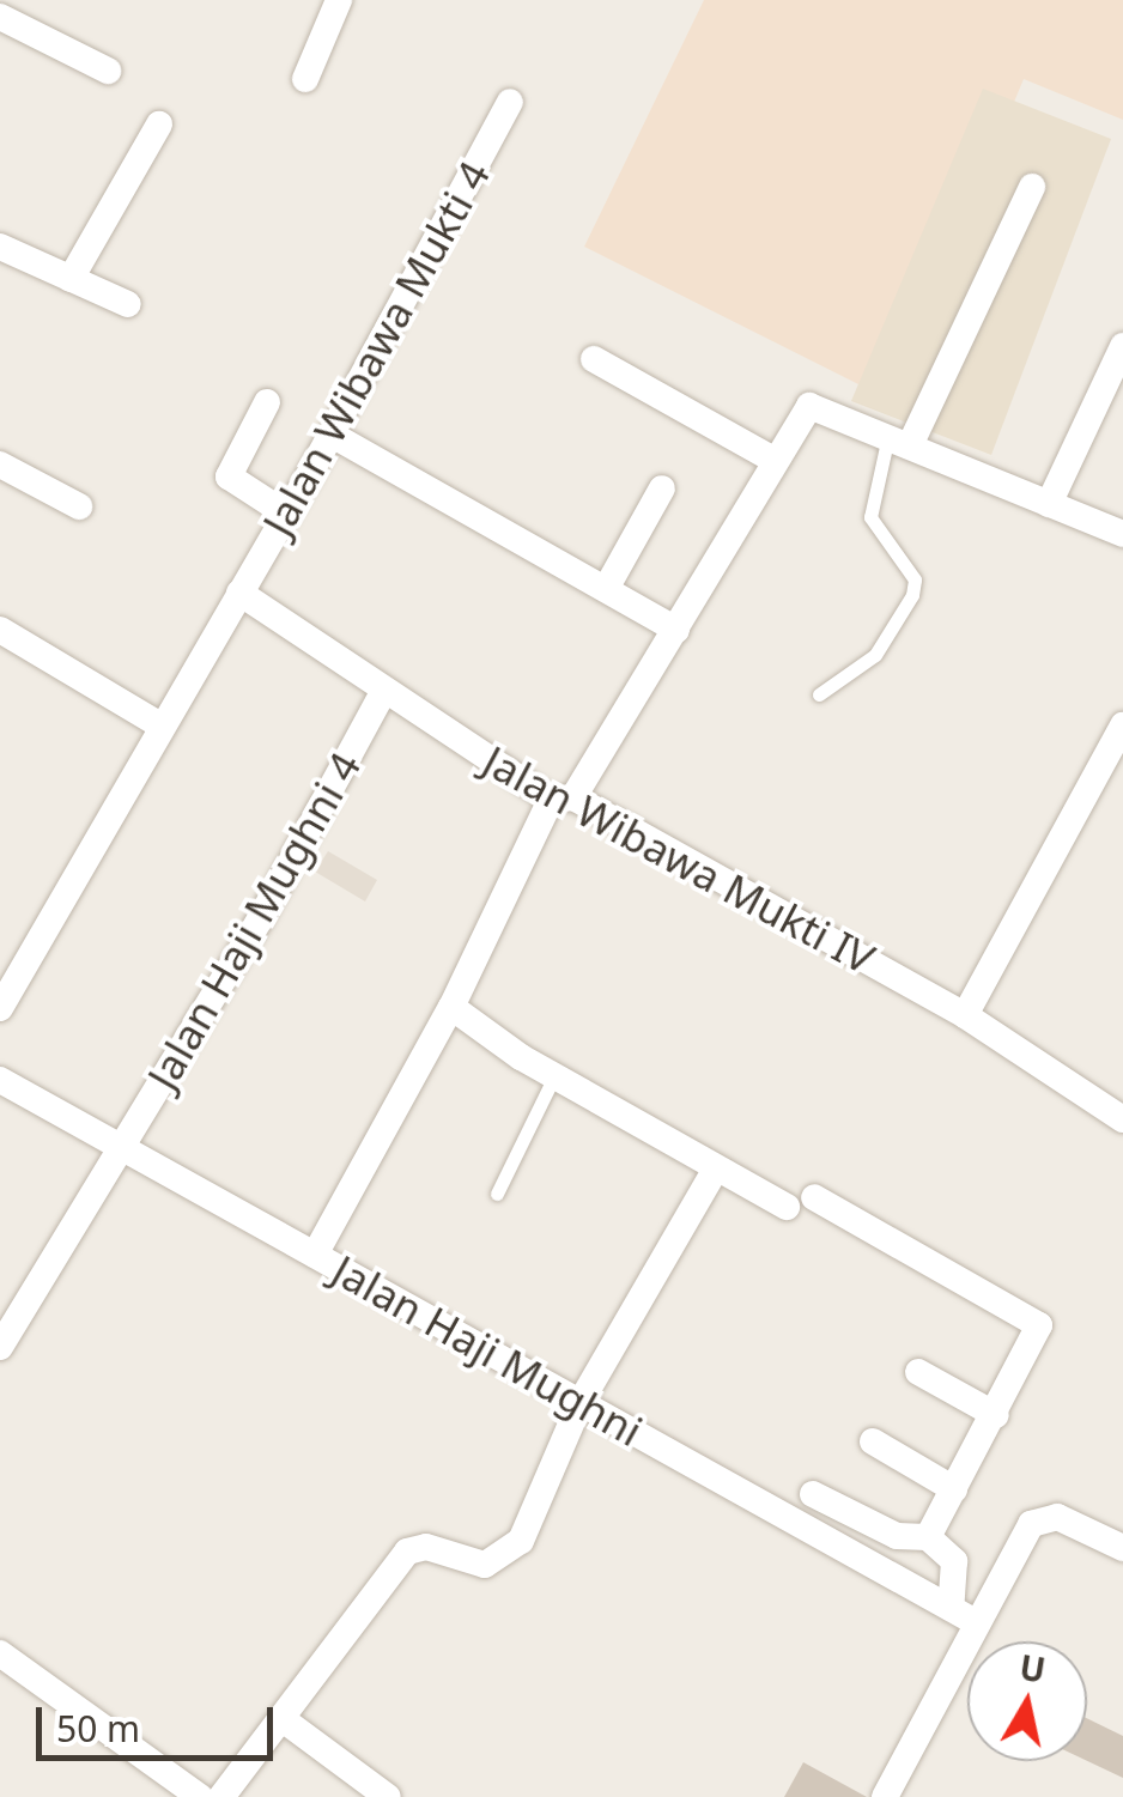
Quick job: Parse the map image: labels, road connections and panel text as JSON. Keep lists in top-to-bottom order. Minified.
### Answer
{"streets":{"street":["Jalan Wibawa Mukti 4","Jalan Wibawa Mukti IV","Jalan Haji Mughni 4","Jalan Haji Mughni"]},"crossings":[["Jalan Wibawa Mukti 4","Jalan Wibawa Mukti IV"],["Jalan Wibawa Mukti IV","Jalan Haji Mughni 4"],["Jalan Haji Mughni 4","Jalan Haji Mughni"]],"scale_bar":"50 m","north":"top"}
